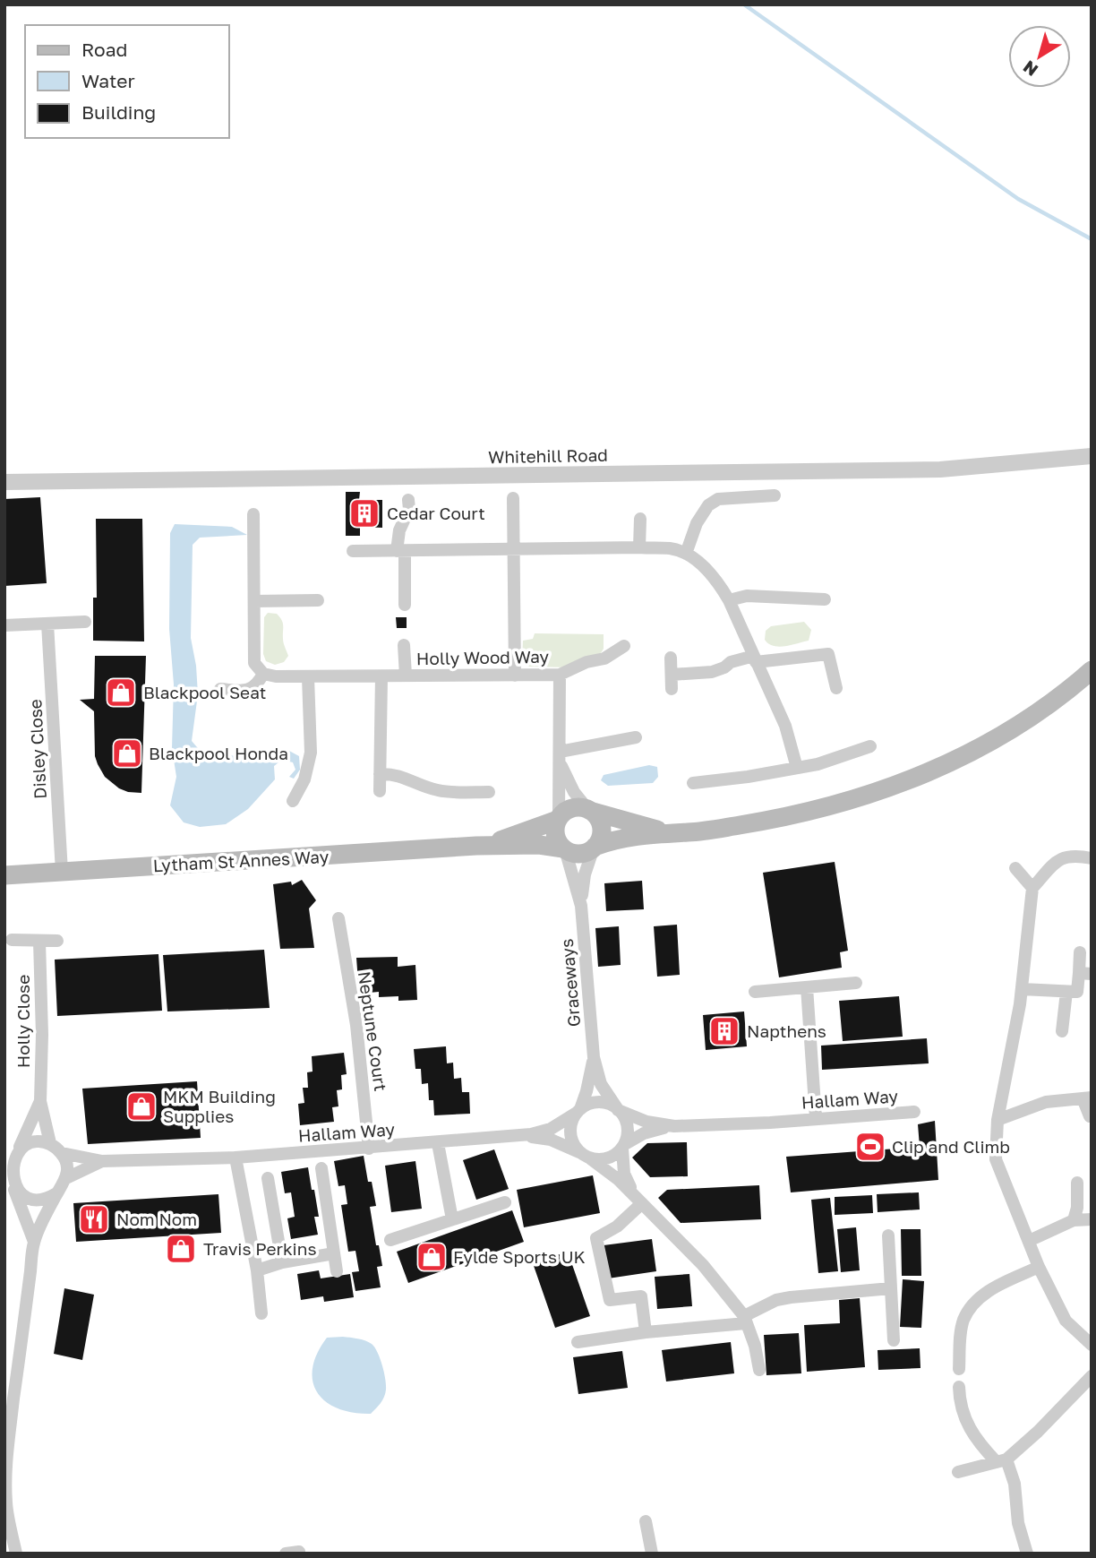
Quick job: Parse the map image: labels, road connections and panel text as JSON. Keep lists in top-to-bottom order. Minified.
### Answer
{"streets":{"main road":["Lytham St Annes Way"],"street":["Whitehill Road","Holly Wood Way","Disley Close","Graceways","Holly Close","Neptune Court","Hallam Way"]},"crossings":[["Holly Wood Way","Lytham St Annes Way"],["Holly Wood Way","Graceways"],["Disley Close","Lytham St Annes Way"],["Lytham St Annes Way","Graceways"],["Graceways","Hallam Way"],["Holly Close","Hallam Way"],["Neptune Court","Hallam Way"]],"places":{"building":["Cedar Court","Napthens"],"shop":["Blackpool Seat","Blackpool Honda","MKM Building Supplies","Travis Perkins","Fylde Sports UK"],"sports":["Clip and Climb"],"restaurant":["Nom Nom"]},"legend":["Road","Water","Building"],"north":"bottom left"}
